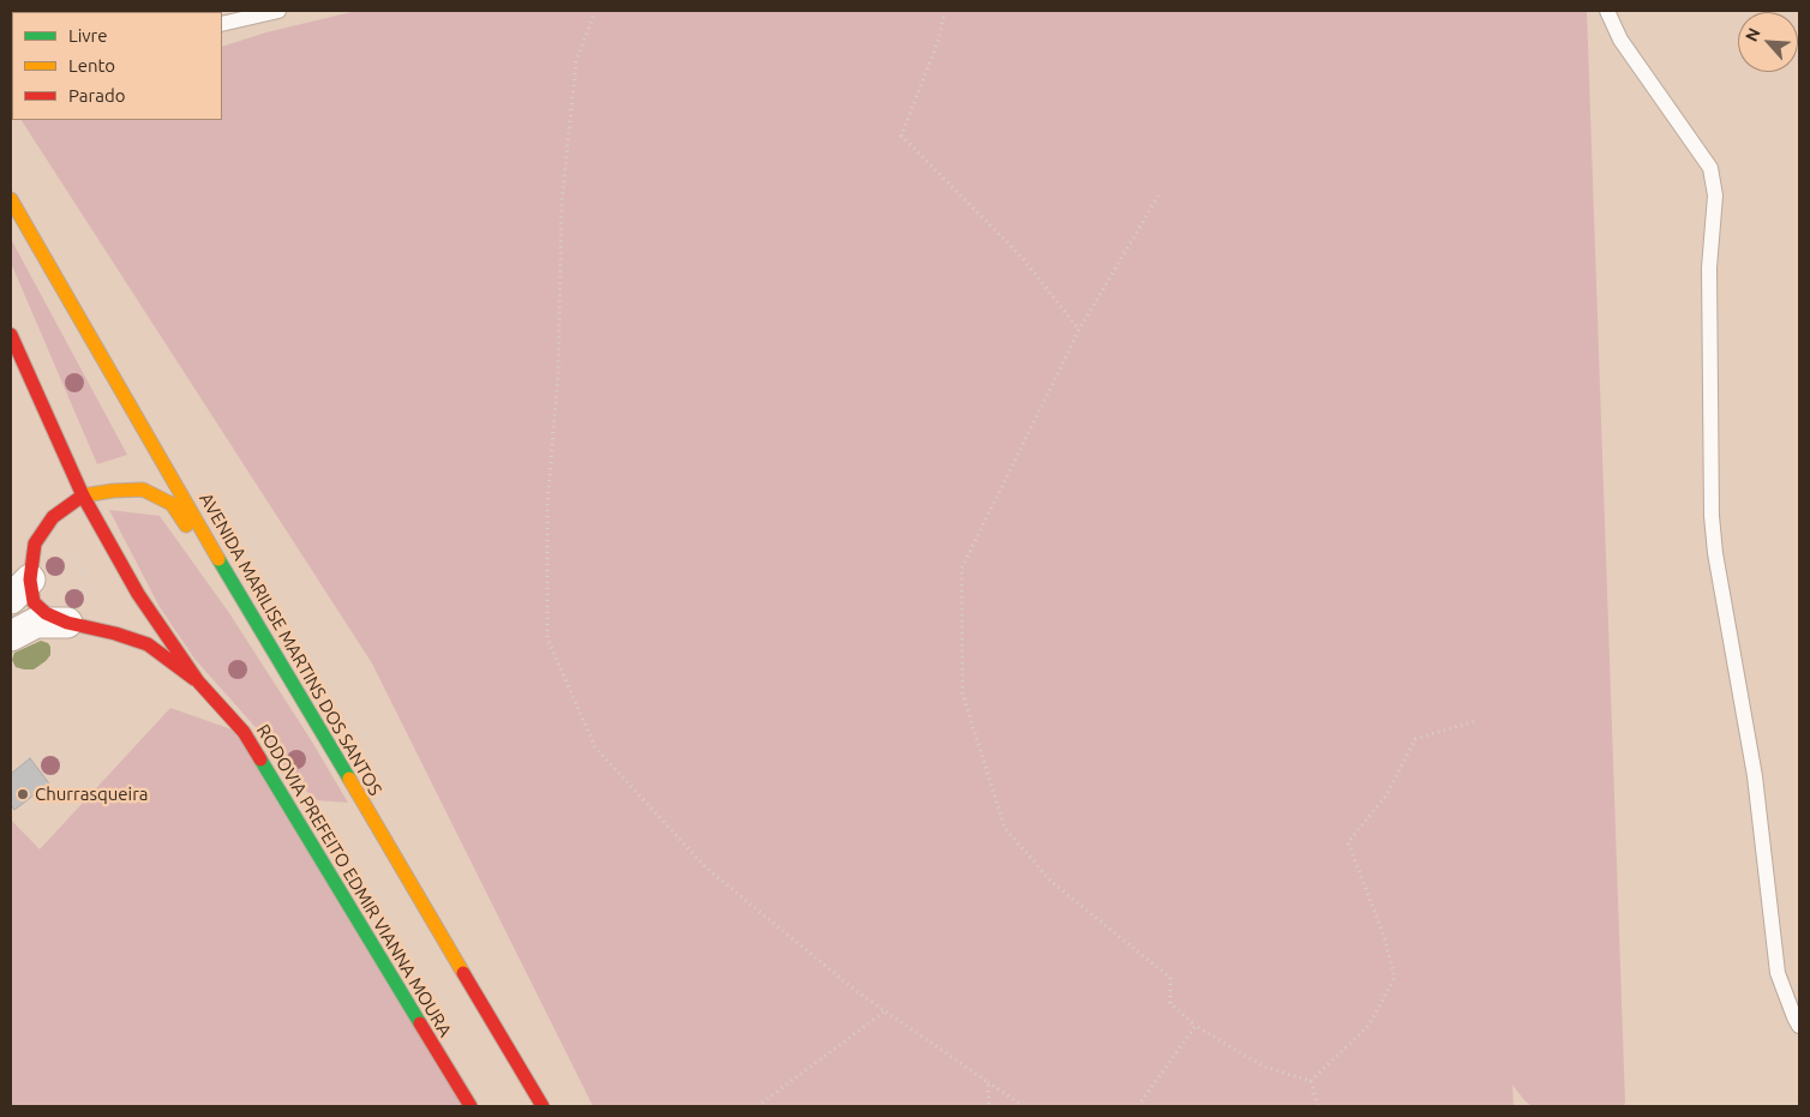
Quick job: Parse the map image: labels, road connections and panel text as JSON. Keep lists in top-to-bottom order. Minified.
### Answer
{"streets":{"main road":["AVENIDA MARILISE MARTINS DOS SANTOS","RODOVIA PREFEITO EDMIR VIANNA MOURA"]},"places":["Churrasqueira"],"legend":["Livre","Lento","Parado"],"north":"top left"}
